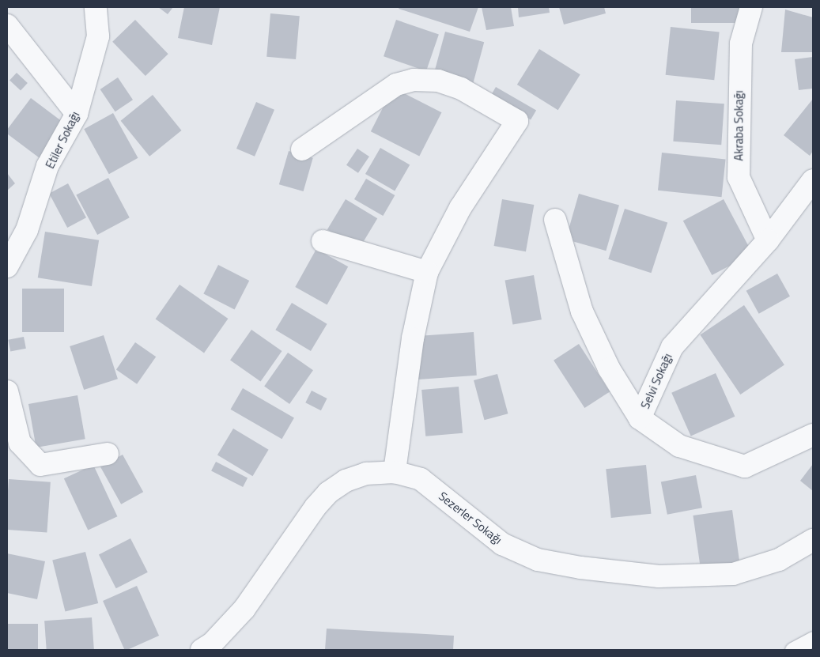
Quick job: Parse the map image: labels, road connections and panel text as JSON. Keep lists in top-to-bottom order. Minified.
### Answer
{"streets":{"street":["Akraba Sokağı","Etiler Sokağı","Selvi Sokağı","Sezerler Sokağı"]},"crossings":[["Akraba Sokağı","Selvi Sokağı"]]}
